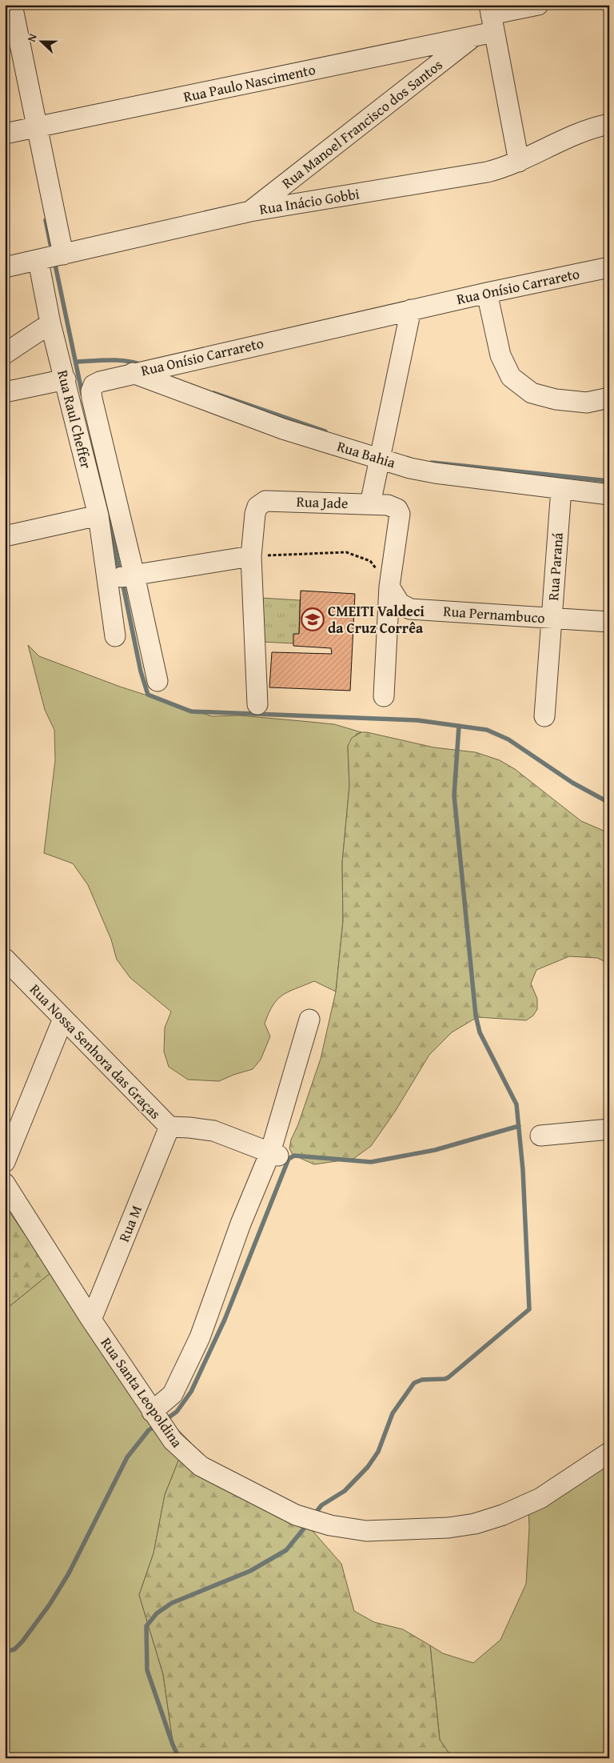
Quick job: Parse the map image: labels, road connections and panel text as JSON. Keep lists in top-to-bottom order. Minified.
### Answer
{"streets":{"street":["Rua Paulo Nascimento","Rua Manoel Francisco dos Santos","Rua Inácio Gobbi","Rua Onísio Carrareto","Rua Raul Cheffer","Rua Bahia","Rua Jade","Rua Paraná","Rua Pernambuco","Rua Nossa Senhora das Graças","Rua M","Rua Santa Leopoldina"]},"crossings":[["Rua Paulo Nascimento","Rua Manoel Francisco dos Santos"],["Rua Manoel Francisco dos Santos","Rua Inácio Gobbi"],["Rua Inácio Gobbi","Rua Raul Cheffer"],["Rua Onísio Carrareto","Rua Raul Cheffer"],["Rua Onísio Carrareto","Rua Bahia"],["Rua Bahia","Rua Paraná"],["Rua Jade","Rua Pernambuco"],["Rua Paraná","Rua Pernambuco"],["Rua Nossa Senhora das Graças","Rua M"],["Rua M","Rua Santa Leopoldina"]],"places":{"school or university":["CMEITI Valdeci da Cruz Corrêa"]},"north":"left"}
